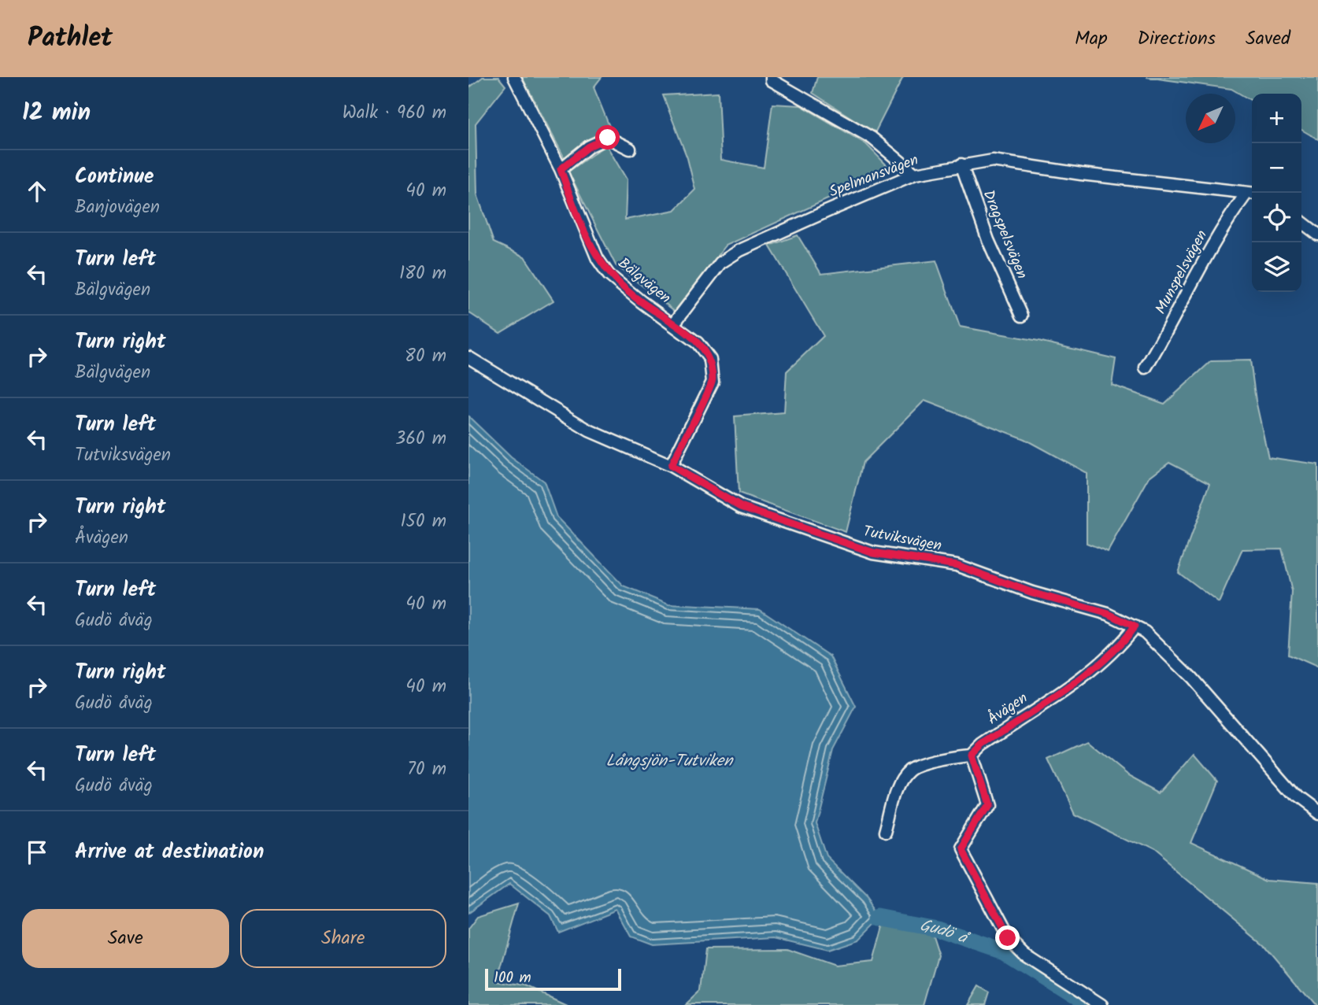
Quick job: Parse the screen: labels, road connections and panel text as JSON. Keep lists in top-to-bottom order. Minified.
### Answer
{"streets":{"street":["Spelmansvägen","Dragspelsvägen","Munspelsvägen","Bälgvägen","Tutviksvägen","Åvägen"]},"crossings":[["Spelmansvägen","Dragspelsvägen"],["Spelmansvägen","Munspelsvägen"],["Spelmansvägen","Bälgvägen"],["Bälgvägen","Tutviksvägen"],["Tutviksvägen","Åvägen"]],"water":["Långsjön-Tutviken","Gudö å"],"scale_bar":"100 m","north":"bottom left","page":{"header":"Pathlet","nav":["Map","Directions","Saved"],"heading":["12 min","Walk · 960 m"],"map_buttons":["+","−"],"list":[["Continue","Banjovägen","40 m"],["Turn left","Bälgvägen","180 m"],["Turn right","Bälgvägen","80 m"],["Turn left","Tutviksvägen","360 m"],["Turn right","Åvägen","150 m"],["Turn left","Gudö åväg","40 m"],["Turn right","Gudö åväg","40 m"],["Turn left","Gudö åväg","70 m"],"Arrive at destination"],"buttons":["Save","Share"],"scale":"100 m"}}
